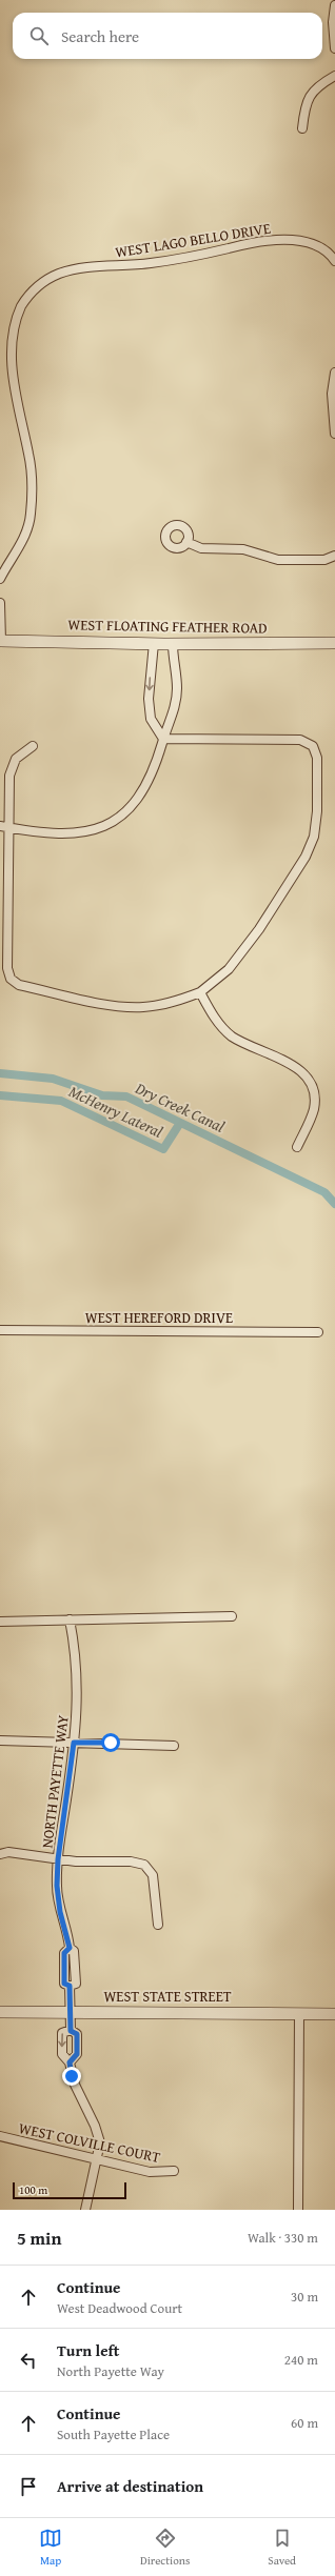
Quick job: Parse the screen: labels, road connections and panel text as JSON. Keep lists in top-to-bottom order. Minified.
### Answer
{"streets":{"main road":["WEST FLOATING FEATHER ROAD","WEST STATE STREET"],"street":["WEST LAGO BELLO DRIVE","WEST HEREFORD DRIVE","NORTH PAYETTE WAY","WEST COLVILLE COURT"]},"crossings":[["NORTH PAYETTE WAY","WEST STATE STREET"]],"water":["Dry Creek Canal","McHenry Lateral"],"scale_bar":"100 m","page":{"search":"Search here","scale":"100 m","heading":["5 min","Walk · 330 m"],"list":[["Continue","West Deadwood Court","30 m"],["Turn left","North Payette Way","240 m"],["Continue","South Payette Place","60 m"],"Arrive at destination"],"nav":["Map","Directions","Saved"]}}
